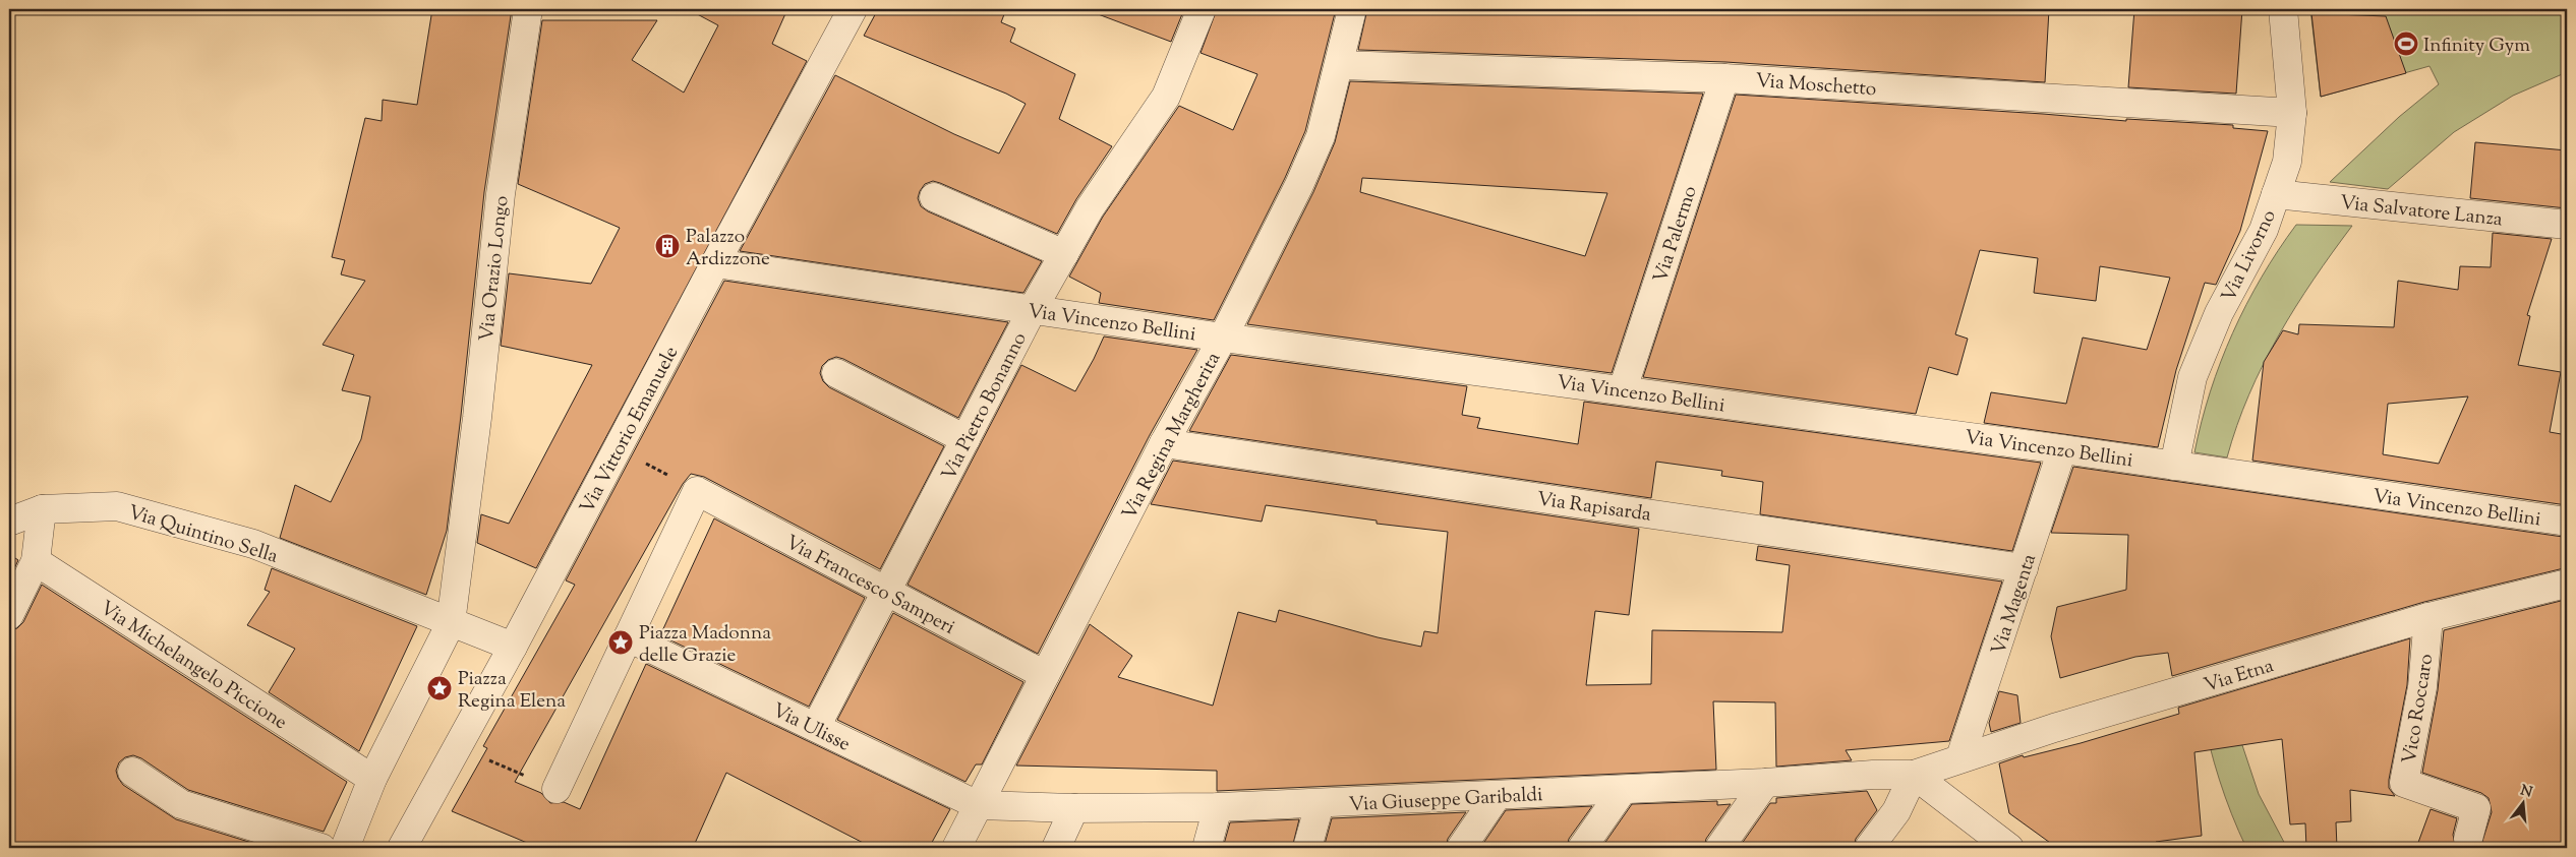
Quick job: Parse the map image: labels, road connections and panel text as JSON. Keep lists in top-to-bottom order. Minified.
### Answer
{"streets":{"street":["Via Moschetto","Via Salvatore Lanza","Via Palermo","Via Livorno","Via Orazio Longo","Via Vincenzo Bellini","Via Pietro Bonanno","Via Vittorio Emanuele","Via Regina Margherita","Via Rapisarda","Via Quintino Sella","Via Francesco Samperi","Via Magenta","Via Michelangelo Piccione","Via Etna","Vico Roccaro","Via Ulisse","Via Giuseppe Garibaldi"]},"crossings":[["Via Moschetto","Via Palermo"],["Via Moschetto","Via Livorno"],["Via Moschetto","Via Regina Margherita"],["Via Salvatore Lanza","Via Livorno"],["Via Palermo","Via Vincenzo Bellini"],["Via Livorno","Via Vincenzo Bellini"],["Via Orazio Longo","Via Quintino Sella"],["Via Orazio Longo","Via Michelangelo Piccione"],["Via Vincenzo Bellini","Via Pietro Bonanno"],["Via Vincenzo Bellini","Via Vittorio Emanuele"],["Via Vincenzo Bellini","Via Regina Margherita"],["Via Vincenzo Bellini","Via Magenta"],["Via Pietro Bonanno","Via Francesco Samperi"],["Via Pietro Bonanno","Via Ulisse"],["Via Vittorio Emanuele","Via Quintino Sella"],["Via Regina Margherita","Via Rapisarda"],["Via Regina Margherita","Via Francesco Samperi"],["Via Regina Margherita","Via Ulisse"],["Via Regina Margherita","Via Giuseppe Garibaldi"],["Via Rapisarda","Via Magenta"],["Via Magenta","Via Etna"],["Via Etna","Vico Roccaro"],["Via Etna","Via Giuseppe Garibaldi"],["Via Ulisse","Via Giuseppe Garibaldi"]],"places":{"sports":["Infinity Gym"],"building":["Palazzo Ardizzone"],"place":["Piazza Madonna delle Grazie","Piazza Regina Elena"]},"north":"top"}
